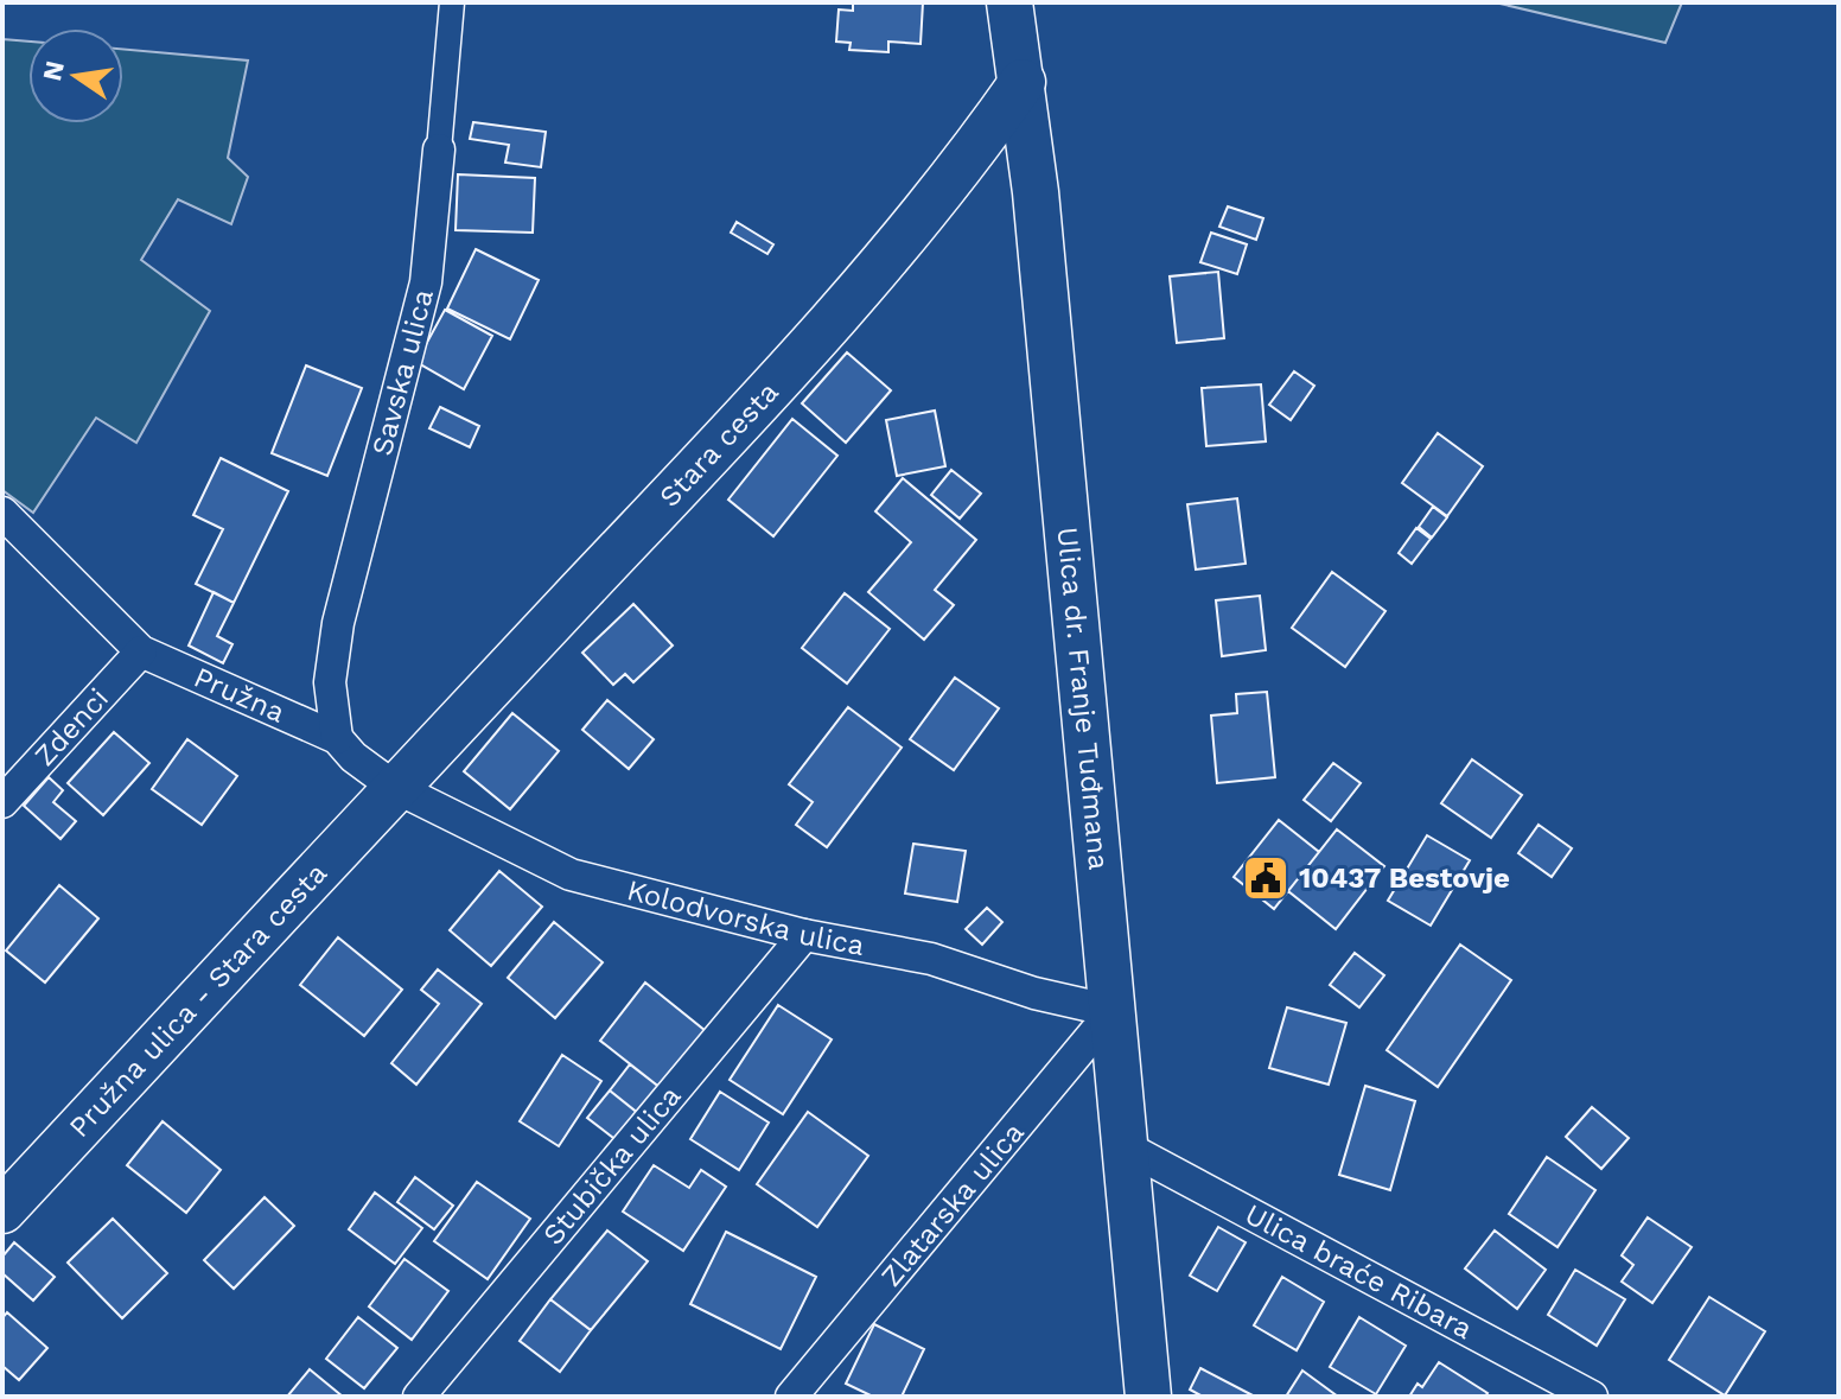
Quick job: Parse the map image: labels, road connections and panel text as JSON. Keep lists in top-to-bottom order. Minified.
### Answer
{"streets":{"main road":["Stara cesta","Ulica dr. Franje Tuđmana","Pružna ulica - Stara cesta"],"street":["Savska ulica","Pružna","Zdenci","Kolodvorska ulica","Stubička ulica","Zlatarska ulica","Ulica braće Ribara"]},"crossings":[["Savska ulica","Pružna"],["Stara cesta","Pružna"],["Stara cesta","Ulica dr. Franje Tuđmana"],["Stara cesta","Kolodvorska ulica"],["Stara cesta","Pružna ulica - Stara cesta"],["Pružna","Zdenci"],["Pružna","Kolodvorska ulica"],["Pružna","Pružna ulica - Stara cesta"],["Ulica dr. Franje Tuđmana","Kolodvorska ulica"],["Ulica dr. Franje Tuđmana","Zlatarska ulica"],["Ulica dr. Franje Tuđmana","Ulica braće Ribara"],["Kolodvorska ulica","Pružna ulica - Stara cesta"],["Kolodvorska ulica","Stubička ulica"],["Kolodvorska ulica","Zlatarska ulica"]],"places":{"public building":["10437 Bestovje"]},"north":"left"}
